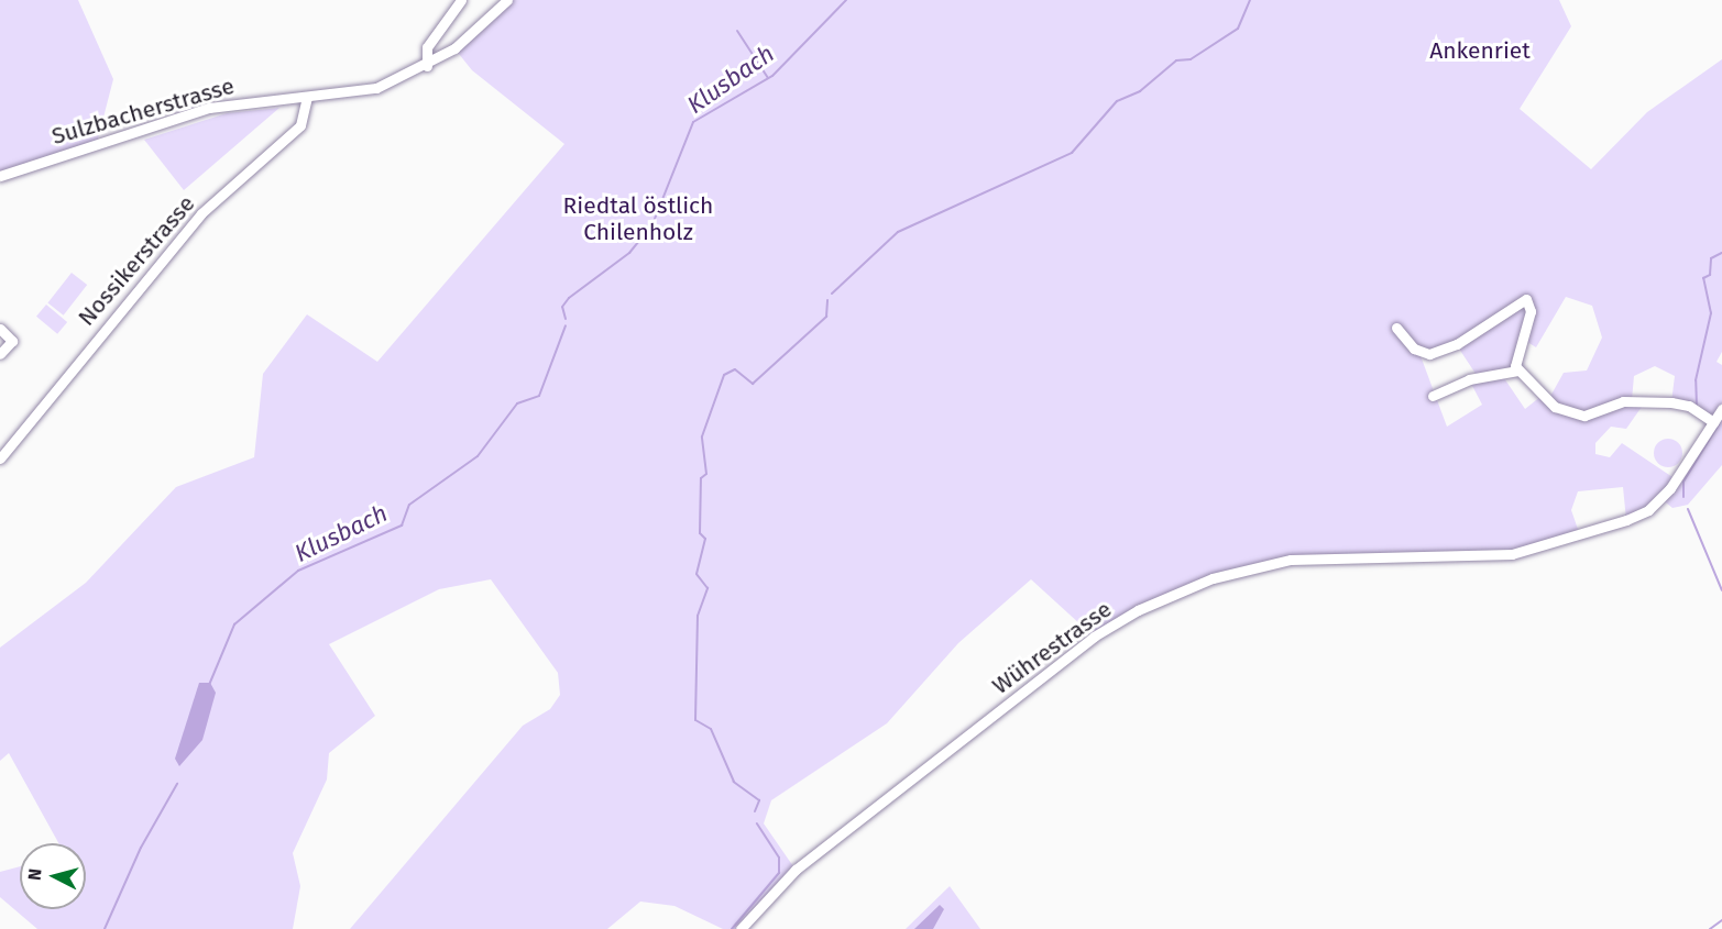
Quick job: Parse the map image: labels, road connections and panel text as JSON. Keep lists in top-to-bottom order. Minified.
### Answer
{"streets":{"street":["Sulzbacherstrasse","Nossikerstrasse","Wührestrasse"]},"crossings":[["Sulzbacherstrasse","Nossikerstrasse"]],"water":["Klusbach"],"parks":["Ankenriet","Riedtal östlich Chilenholz"],"north":"left"}
